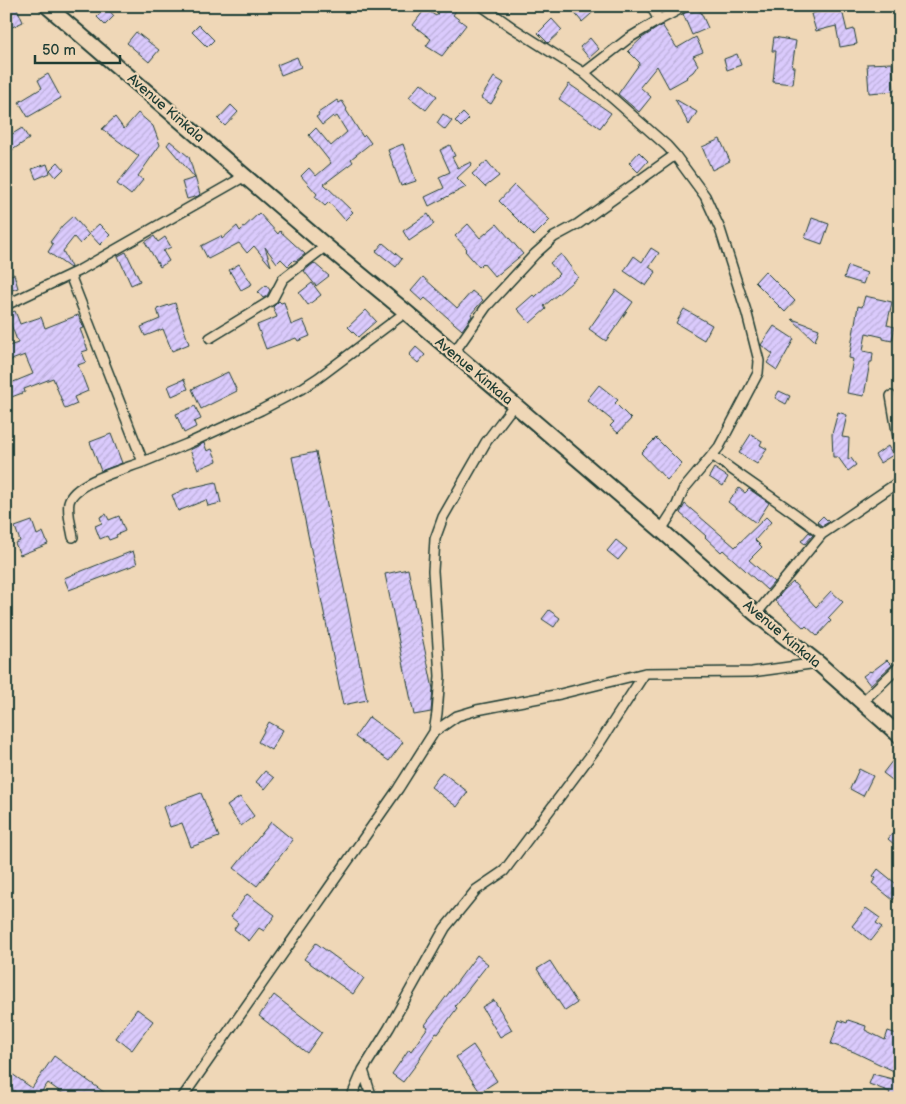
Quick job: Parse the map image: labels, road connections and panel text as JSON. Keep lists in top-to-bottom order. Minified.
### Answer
{"streets":{"main road":["Avenue Kinkala"]},"scale_bar":"50 m"}
